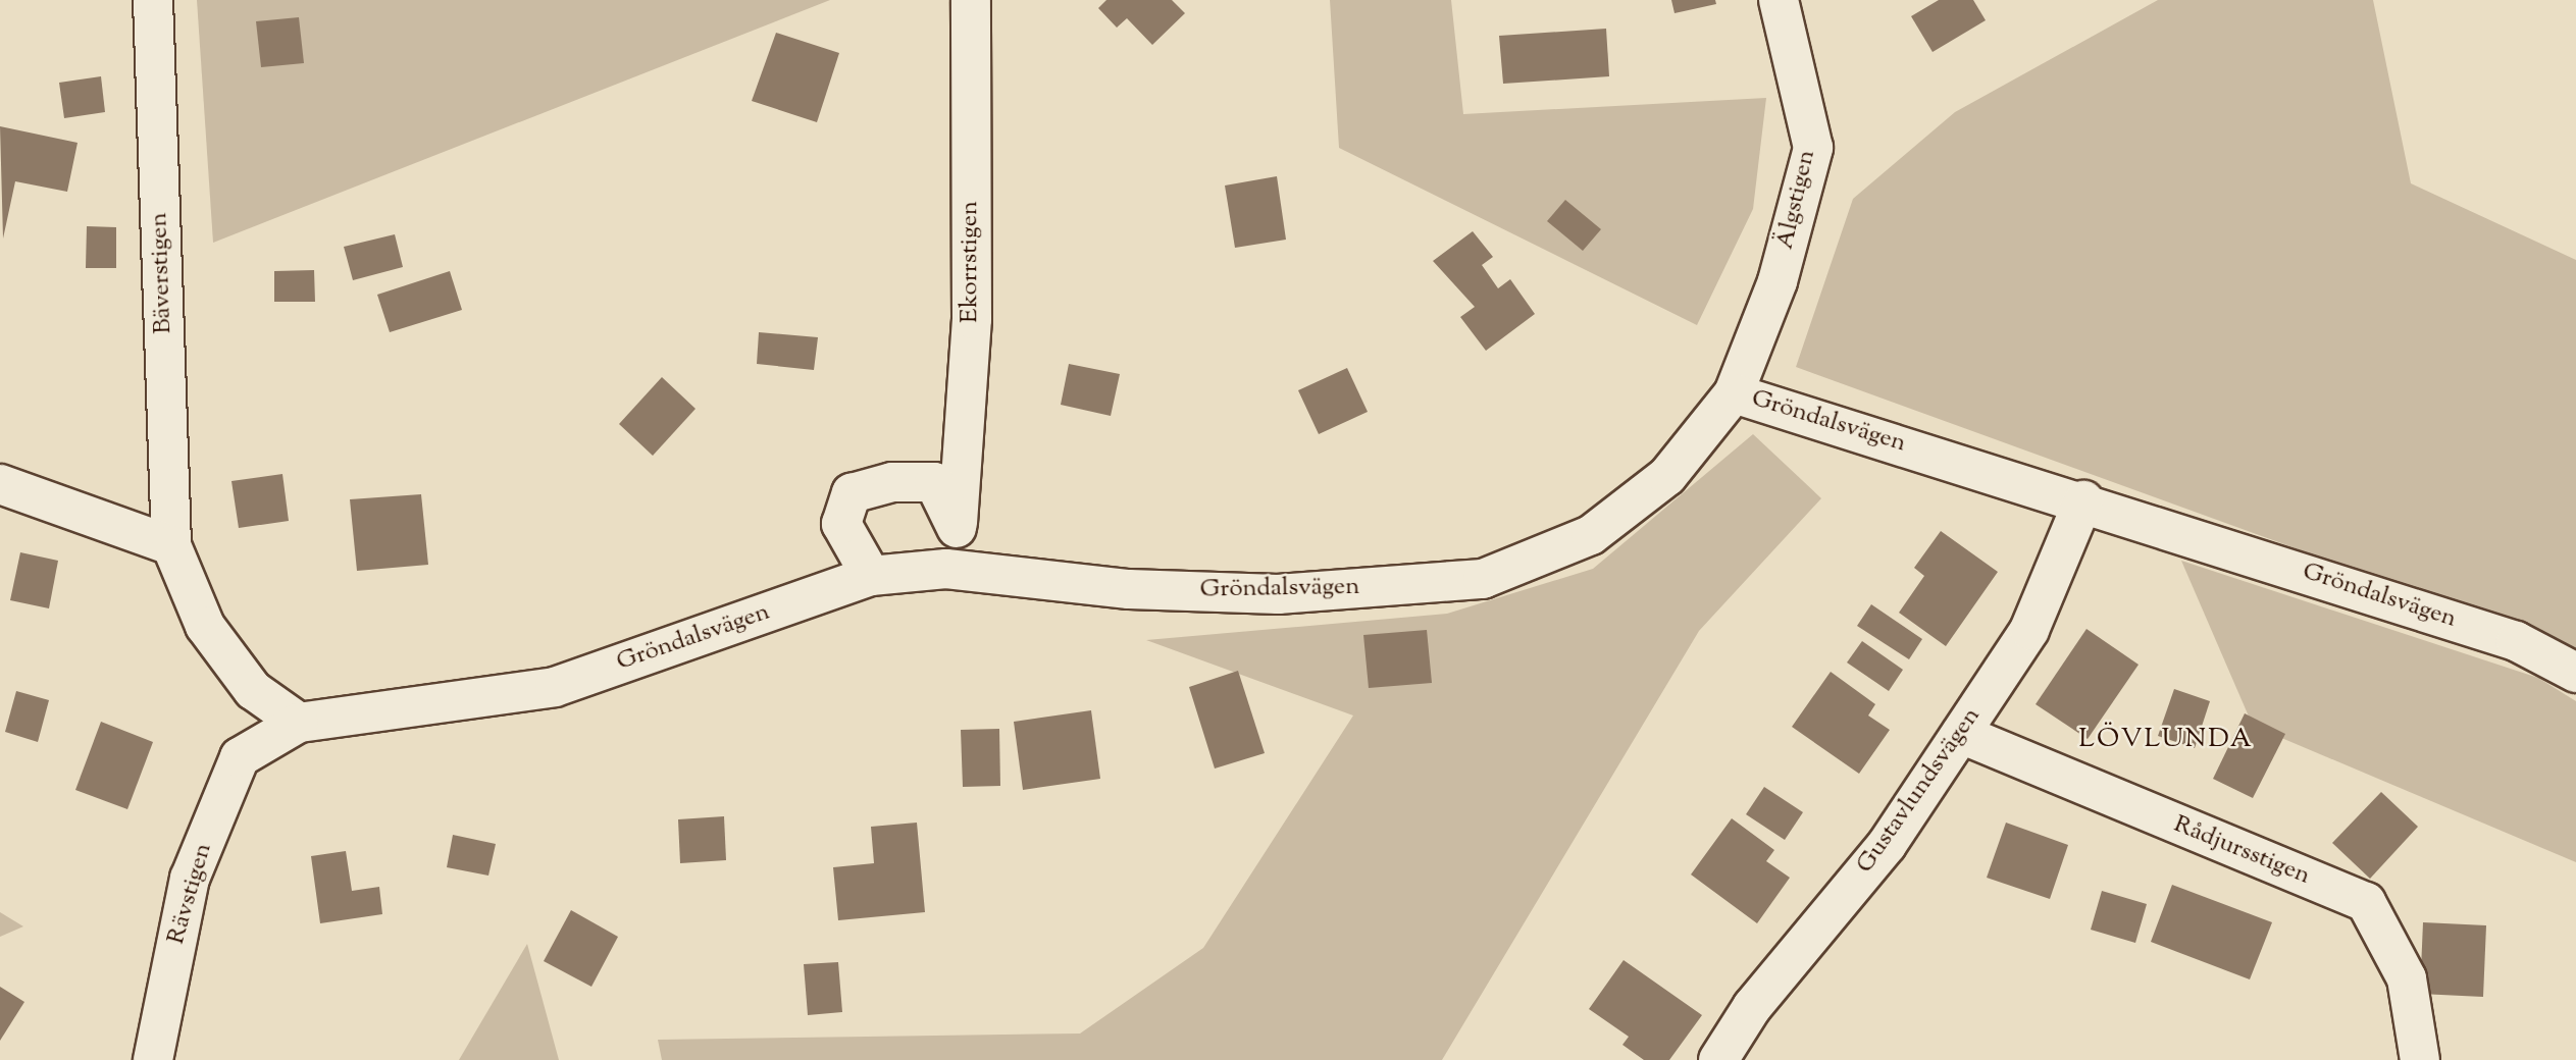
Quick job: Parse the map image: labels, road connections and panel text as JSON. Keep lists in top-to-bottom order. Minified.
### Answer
{"streets":{"street":["Älgstigen","Ekorrstigen","Bäverstigen","Gröndalsvägen","Gustavlundsvägen","Rådjursstigen","Rävstigen"]},"crossings":[["Älgstigen","Gröndalsvägen"],["Ekorrstigen","Gröndalsvägen"],["Gröndalsvägen","Gustavlundsvägen"],["Gröndalsvägen","Rävstigen"],["Gustavlundsvägen","Rådjursstigen"]],"districts":["LÖVLUNDA"]}
